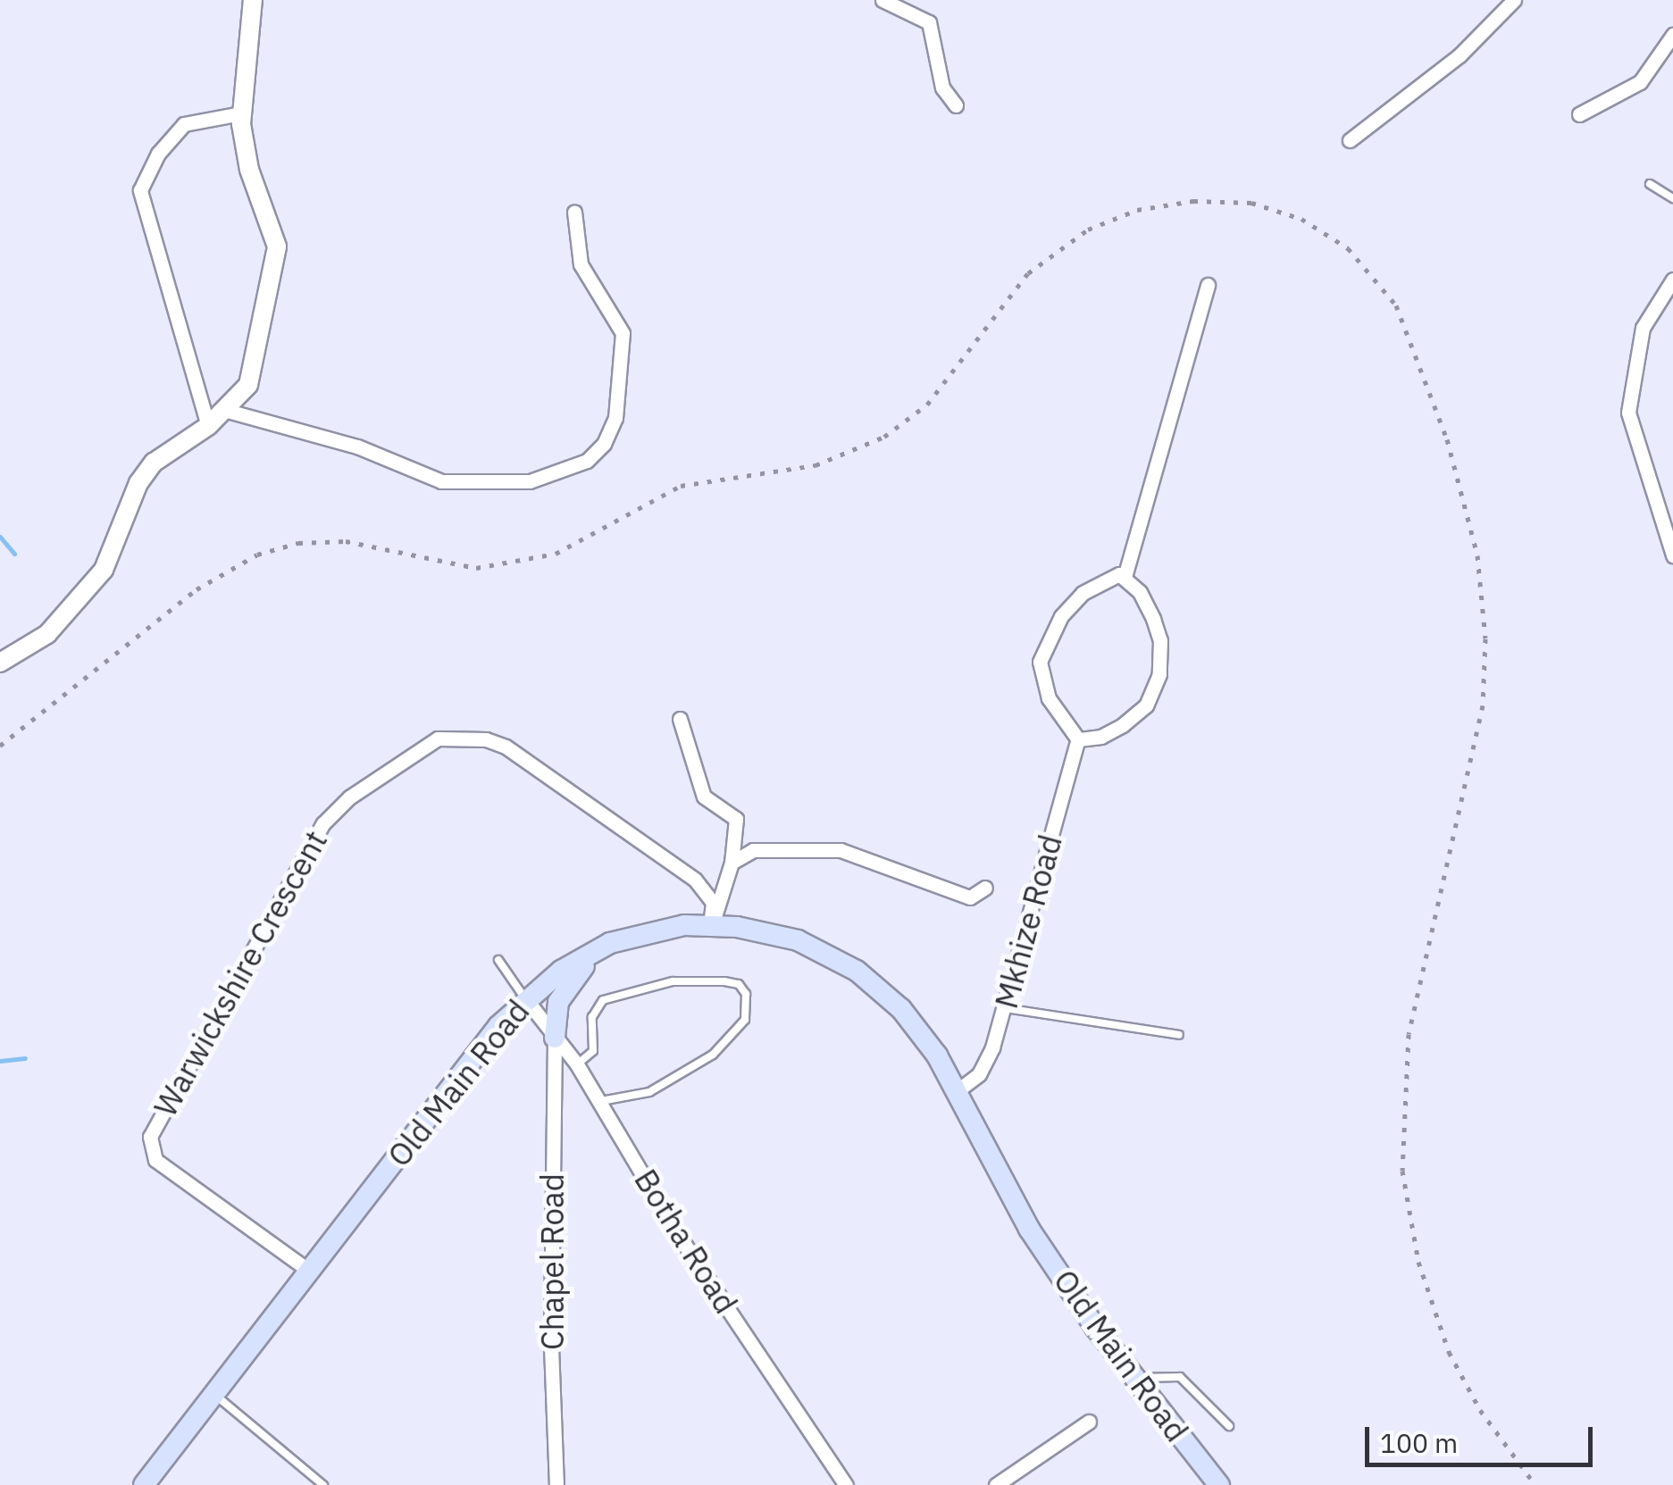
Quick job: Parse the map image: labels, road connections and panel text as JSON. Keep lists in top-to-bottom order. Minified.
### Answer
{"streets":{"main road":["Old Main Road"],"street":["Mkhize Road","Warwickshire Crescent","Botha Road","Chapel Road"]},"crossings":[["Mkhize Road","Old Main Road"],["Warwickshire Crescent","Old Main Road"],["Old Main Road","Botha Road"],["Botha Road","Chapel Road"]],"scale_bar":"100 m"}
